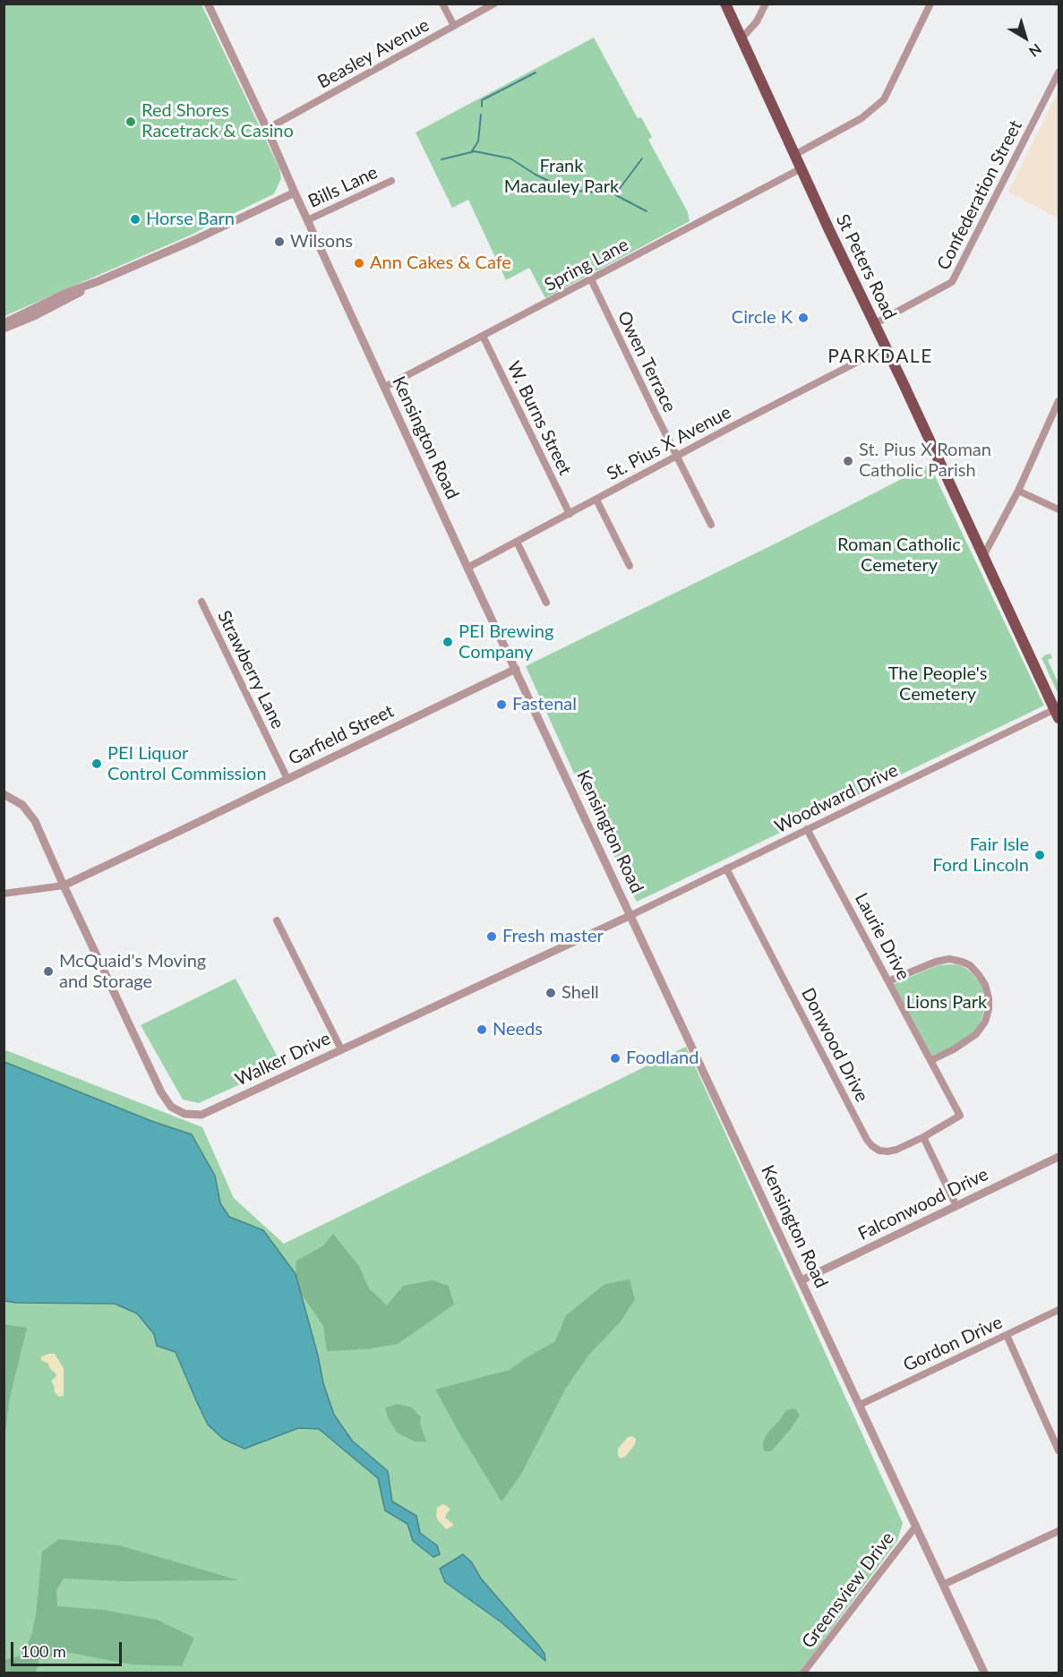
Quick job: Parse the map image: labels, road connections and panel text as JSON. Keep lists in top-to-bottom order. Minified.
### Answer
{"streets":{"main road":["St Peters Road"],"street":["Beasley Avenue","Bills Lane","Confederation Street","Spring Lane","Owen Terrace","W. Burns Street","Kensington Road","St. Pius X Avenue","Strawberry Lane","Garfield Street","Woodward Drive","Laurie Drive","Donwood Drive","Walker Drive","Falconwood Drive","Gordon Drive","Greensview Drive"]},"crossings":[["Beasley Avenue","Kensington Road"],["Bills Lane","Kensington Road"],["Confederation Street","St Peters Road"],["Spring Lane","St Peters Road"],["Spring Lane","Owen Terrace"],["Spring Lane","W. Burns Street"],["Spring Lane","Kensington Road"],["St Peters Road","St. Pius X Avenue"],["St Peters Road","Woodward Drive"],["Owen Terrace","St. Pius X Avenue"],["W. Burns Street","St. Pius X Avenue"],["Kensington Road","St. Pius X Avenue"],["Kensington Road","Garfield Street"],["Kensington Road","Woodward Drive"],["Kensington Road","Walker Drive"],["Kensington Road","Falconwood Drive"],["Kensington Road","Gordon Drive"],["Kensington Road","Greensview Drive"],["Strawberry Lane","Garfield Street"],["Garfield Street","Walker Drive"],["Woodward Drive","Laurie Drive"],["Woodward Drive","Donwood Drive"],["Woodward Drive","Walker Drive"],["Laurie Drive","Donwood Drive"]],"districts":["PARKDALE"],"parks":["Frank Macauley Park","Roman Catholic Cemetery","The People's Cemetery","Lions Park"],"places":["Red Shores Racetrack & Casino","Horse Barn","Wilsons","Ann Cakes & Cafe","Circle K","St. Pius X Roman Catholic Parish","PEI Brewing Company","Fastenal","PEI Liquor Control Commission","Fair Isle Ford Lincoln","Fresh master","McQuaid's Moving and Storage","Shell","Needs","Foodland"],"scale_bar":"100 m","north":"bottom right"}
